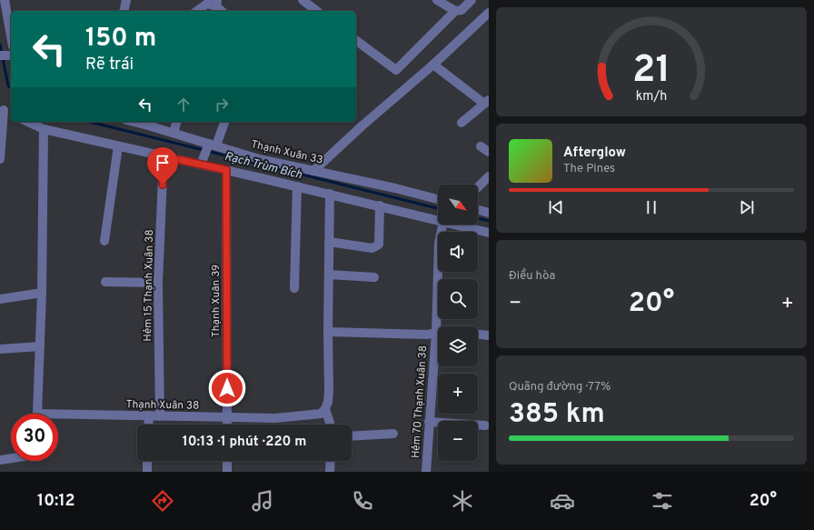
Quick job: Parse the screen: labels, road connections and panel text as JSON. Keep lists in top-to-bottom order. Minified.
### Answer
{"streets":{"street":["Thạnh Xuân 33","Hẻm 15 Thạnh Xuân 38","Thạnh Xuân 39","Hẻm 70 Thạnh Xuân 38","Thạnh Xuân 38"]},"crossings":[["Hẻm 15 Thạnh Xuân 38","Thạnh Xuân 38"],["Thạnh Xuân 39","Thạnh Xuân 38"]],"water":["Rạch Trùm Bích"],"north":"bottom right","page":{"turn":["150 m","Rẽ trái"],"song":["Afterglow","The Pines"],"map_buttons":["+","−"],"tile":["Điều hòa",["Quãng đường · 77%","385 km"]],"heat":["−","20°","+"],"limit":"30","trip":"10:13 · 1 phút · 220 m","tabs":["10:12","20°"],"gauge":["21","km/h"]}}
